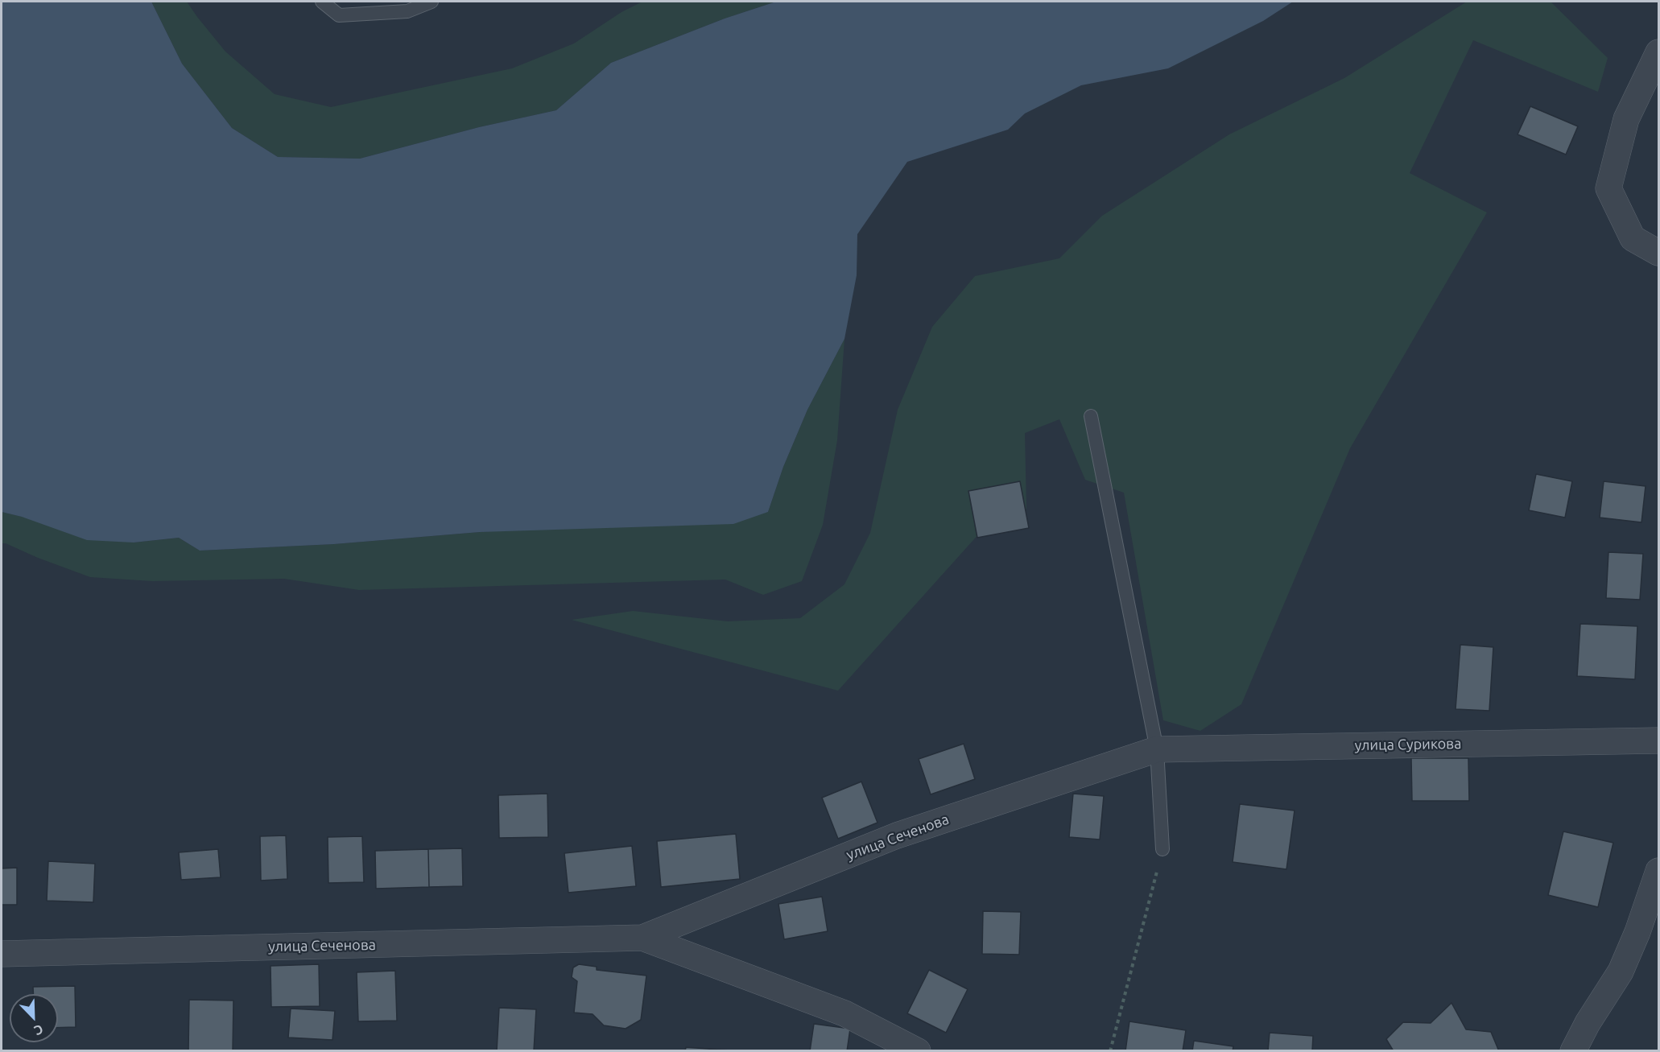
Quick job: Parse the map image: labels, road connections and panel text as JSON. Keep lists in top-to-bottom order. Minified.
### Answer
{"streets":{"street":["улица Сурикова","улица Сеченова"]},"crossings":[["улица Сурикова","улица Сеченова"]],"north":"bottom right"}
